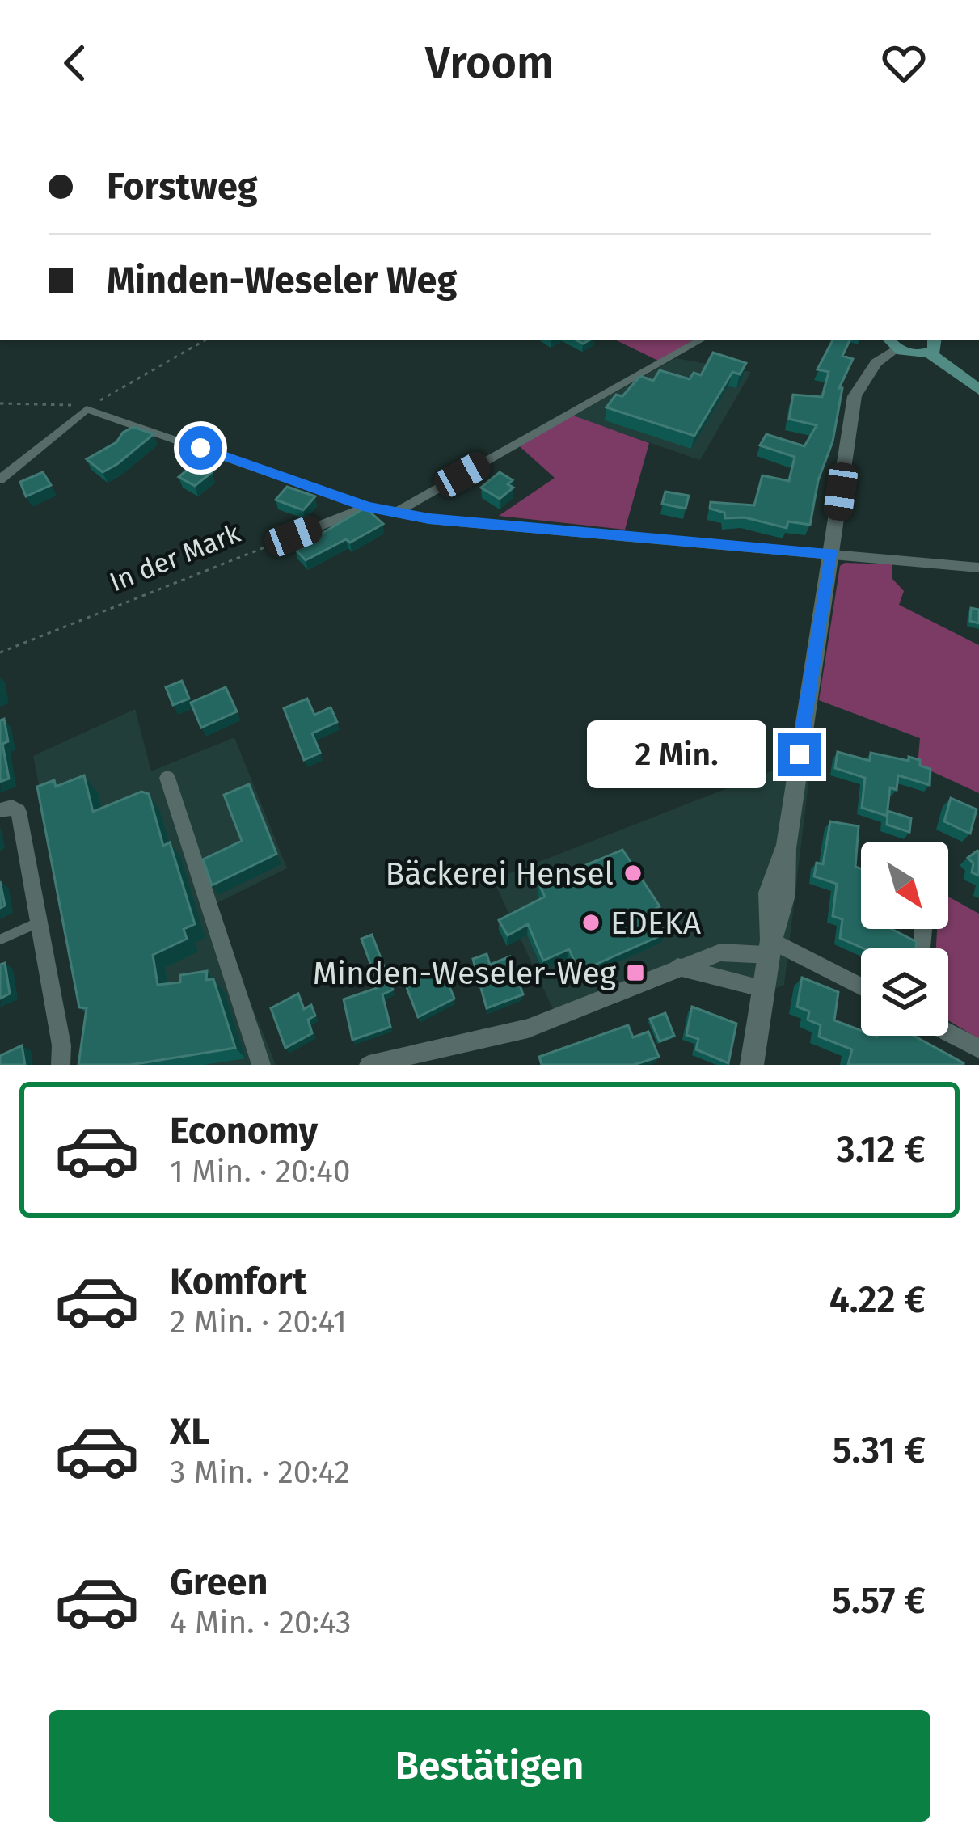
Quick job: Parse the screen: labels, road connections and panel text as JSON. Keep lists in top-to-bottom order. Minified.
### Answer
{"streets":{"path":["In der Mark"]},"places":{"other":["Bäckerei Hensel","EDEKA"],"transit":["Minden-Weseler-Weg"]},"north":"bottom right","page":{"header":"Vroom","banner":["Forstweg","Minden-Weseler Weg"],"bubble":"2 Min.","list":[{"name":"Economy","note":"1 Min. · 20:40","value":"3.12 €"},{"name":"Komfort","note":"2 Min. · 20:41","value":"4.22 €"},{"name":"XL","note":"3 Min. · 20:42","value":"5.31 €"},{"name":"Green","note":"4 Min. · 20:43","value":"5.57 €"}],"buttons":"Bestätigen"}}
